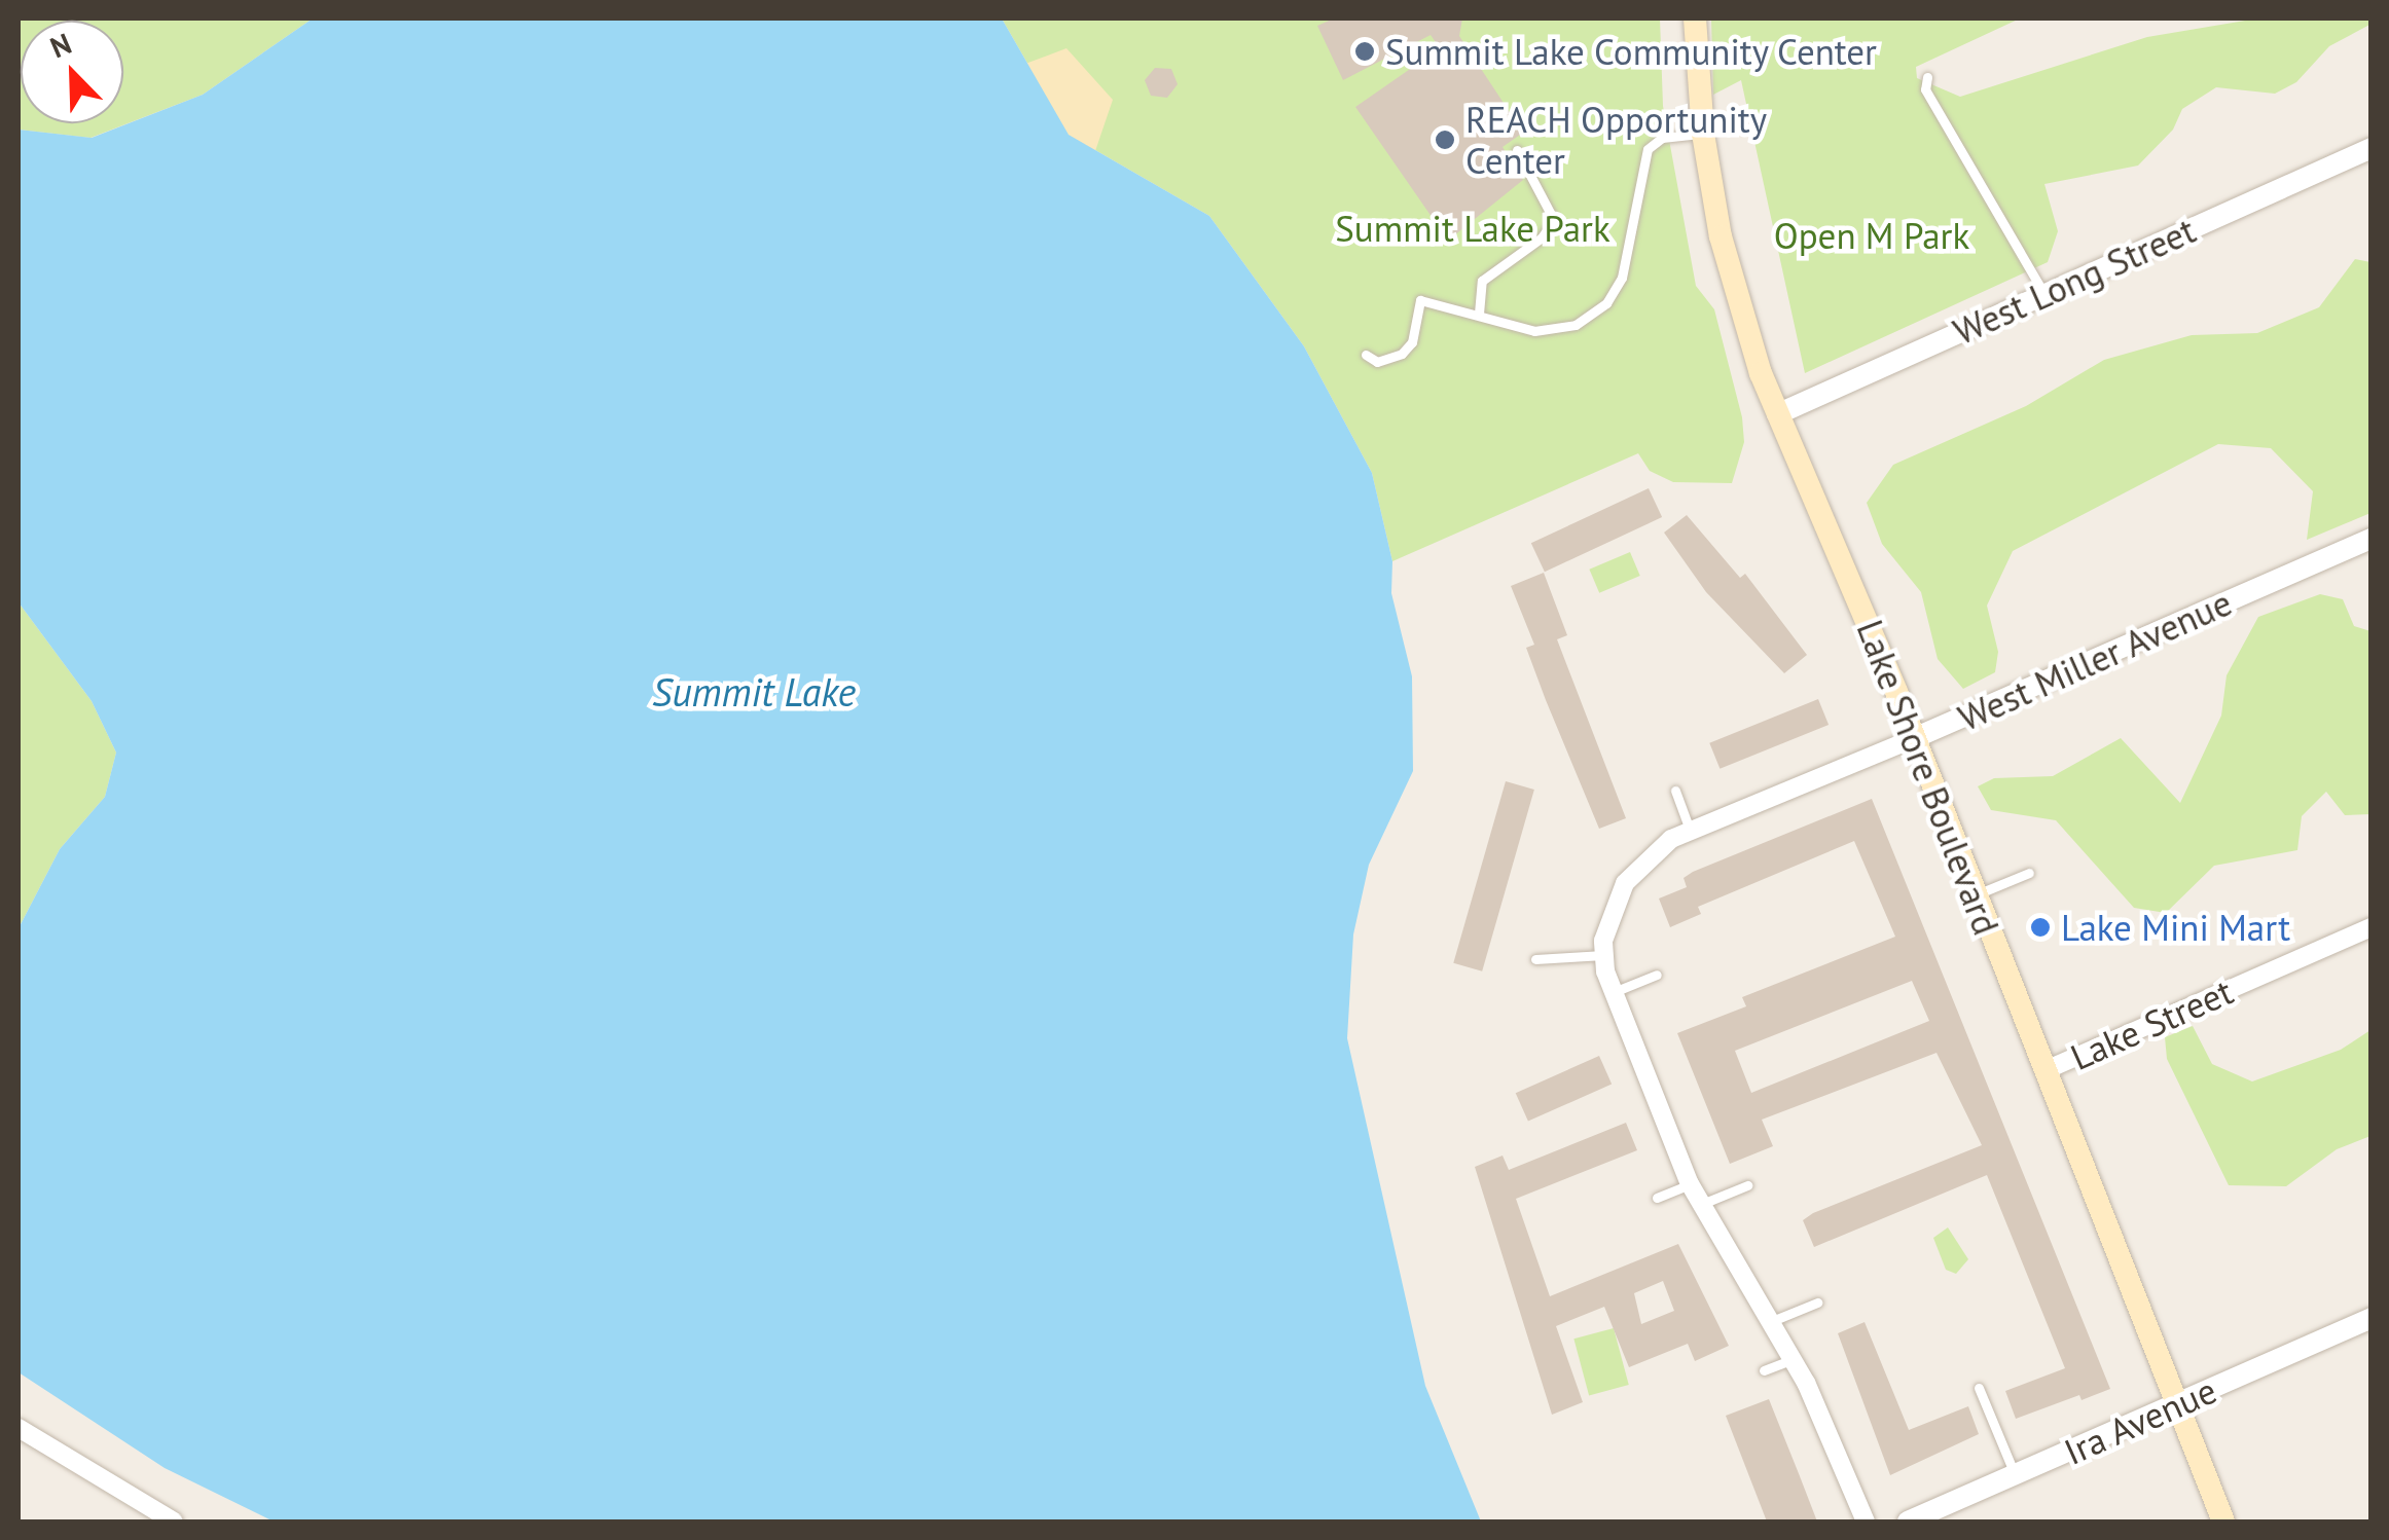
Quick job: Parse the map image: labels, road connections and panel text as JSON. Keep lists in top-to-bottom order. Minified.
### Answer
{"streets":{"main road":["Lake Shore Boulevard"],"street":["West Long Street","West Miller Avenue","Lake Street","Ira Avenue"]},"crossings":[["West Long Street","Lake Shore Boulevard"],["West Miller Avenue","Lake Shore Boulevard"],["Lake Shore Boulevard","Lake Street"],["Lake Shore Boulevard","Ira Avenue"]],"water":["Summit Lake"],"parks":["Summit Lake Park","Open M Park"],"places":["Summit Lake Community Center","REACH Opportunity Center","Lake Mini Mart"],"north":"top left"}
